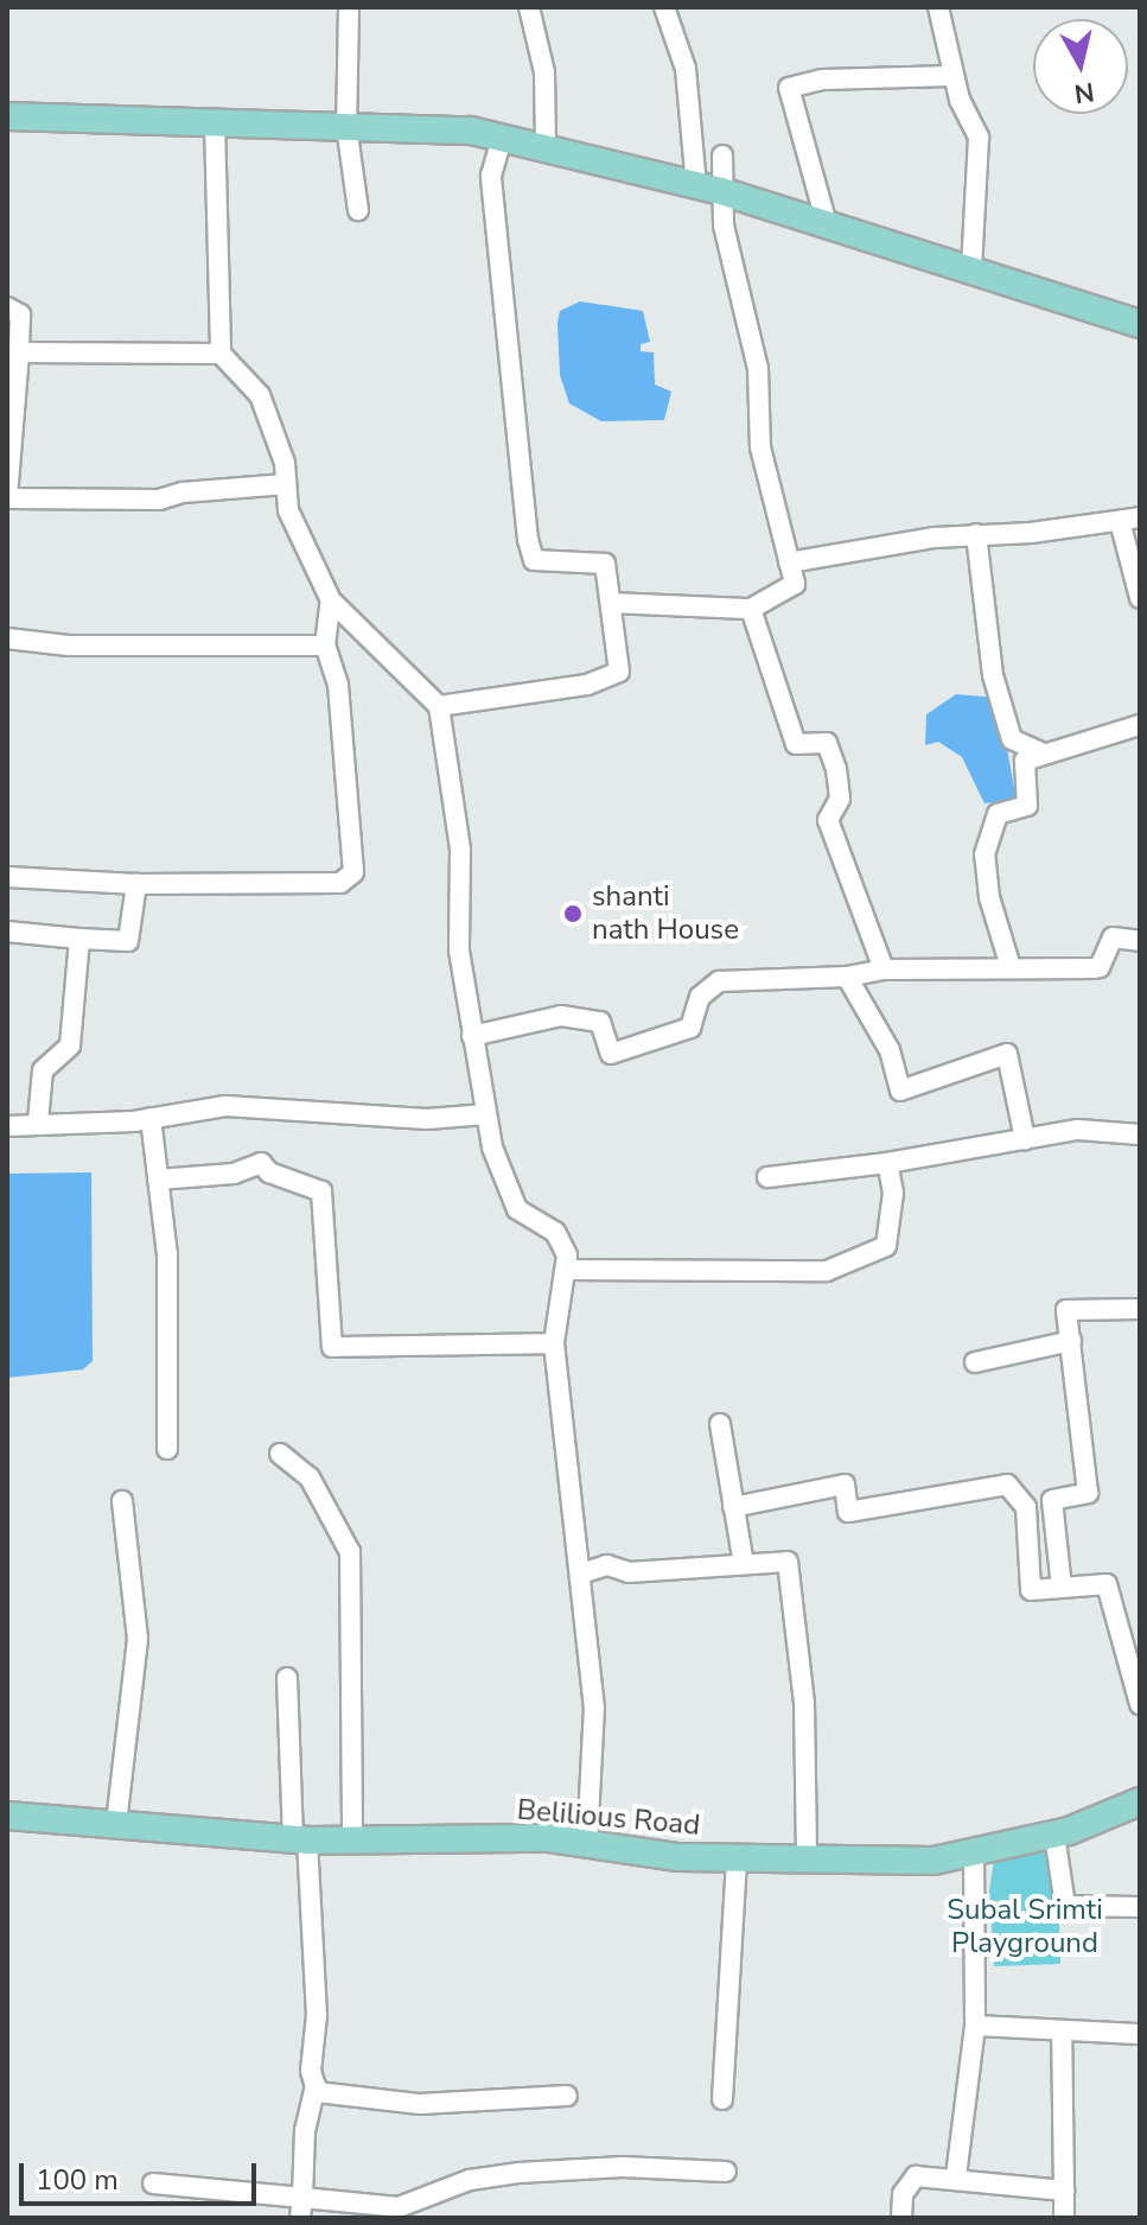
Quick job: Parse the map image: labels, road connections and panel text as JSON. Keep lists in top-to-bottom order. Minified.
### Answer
{"streets":{"main road":["Belilious Road"]},"parks":["Subal Srimti Playground"],"places":["shanti nath House"],"scale_bar":"100 m","north":"bottom"}
